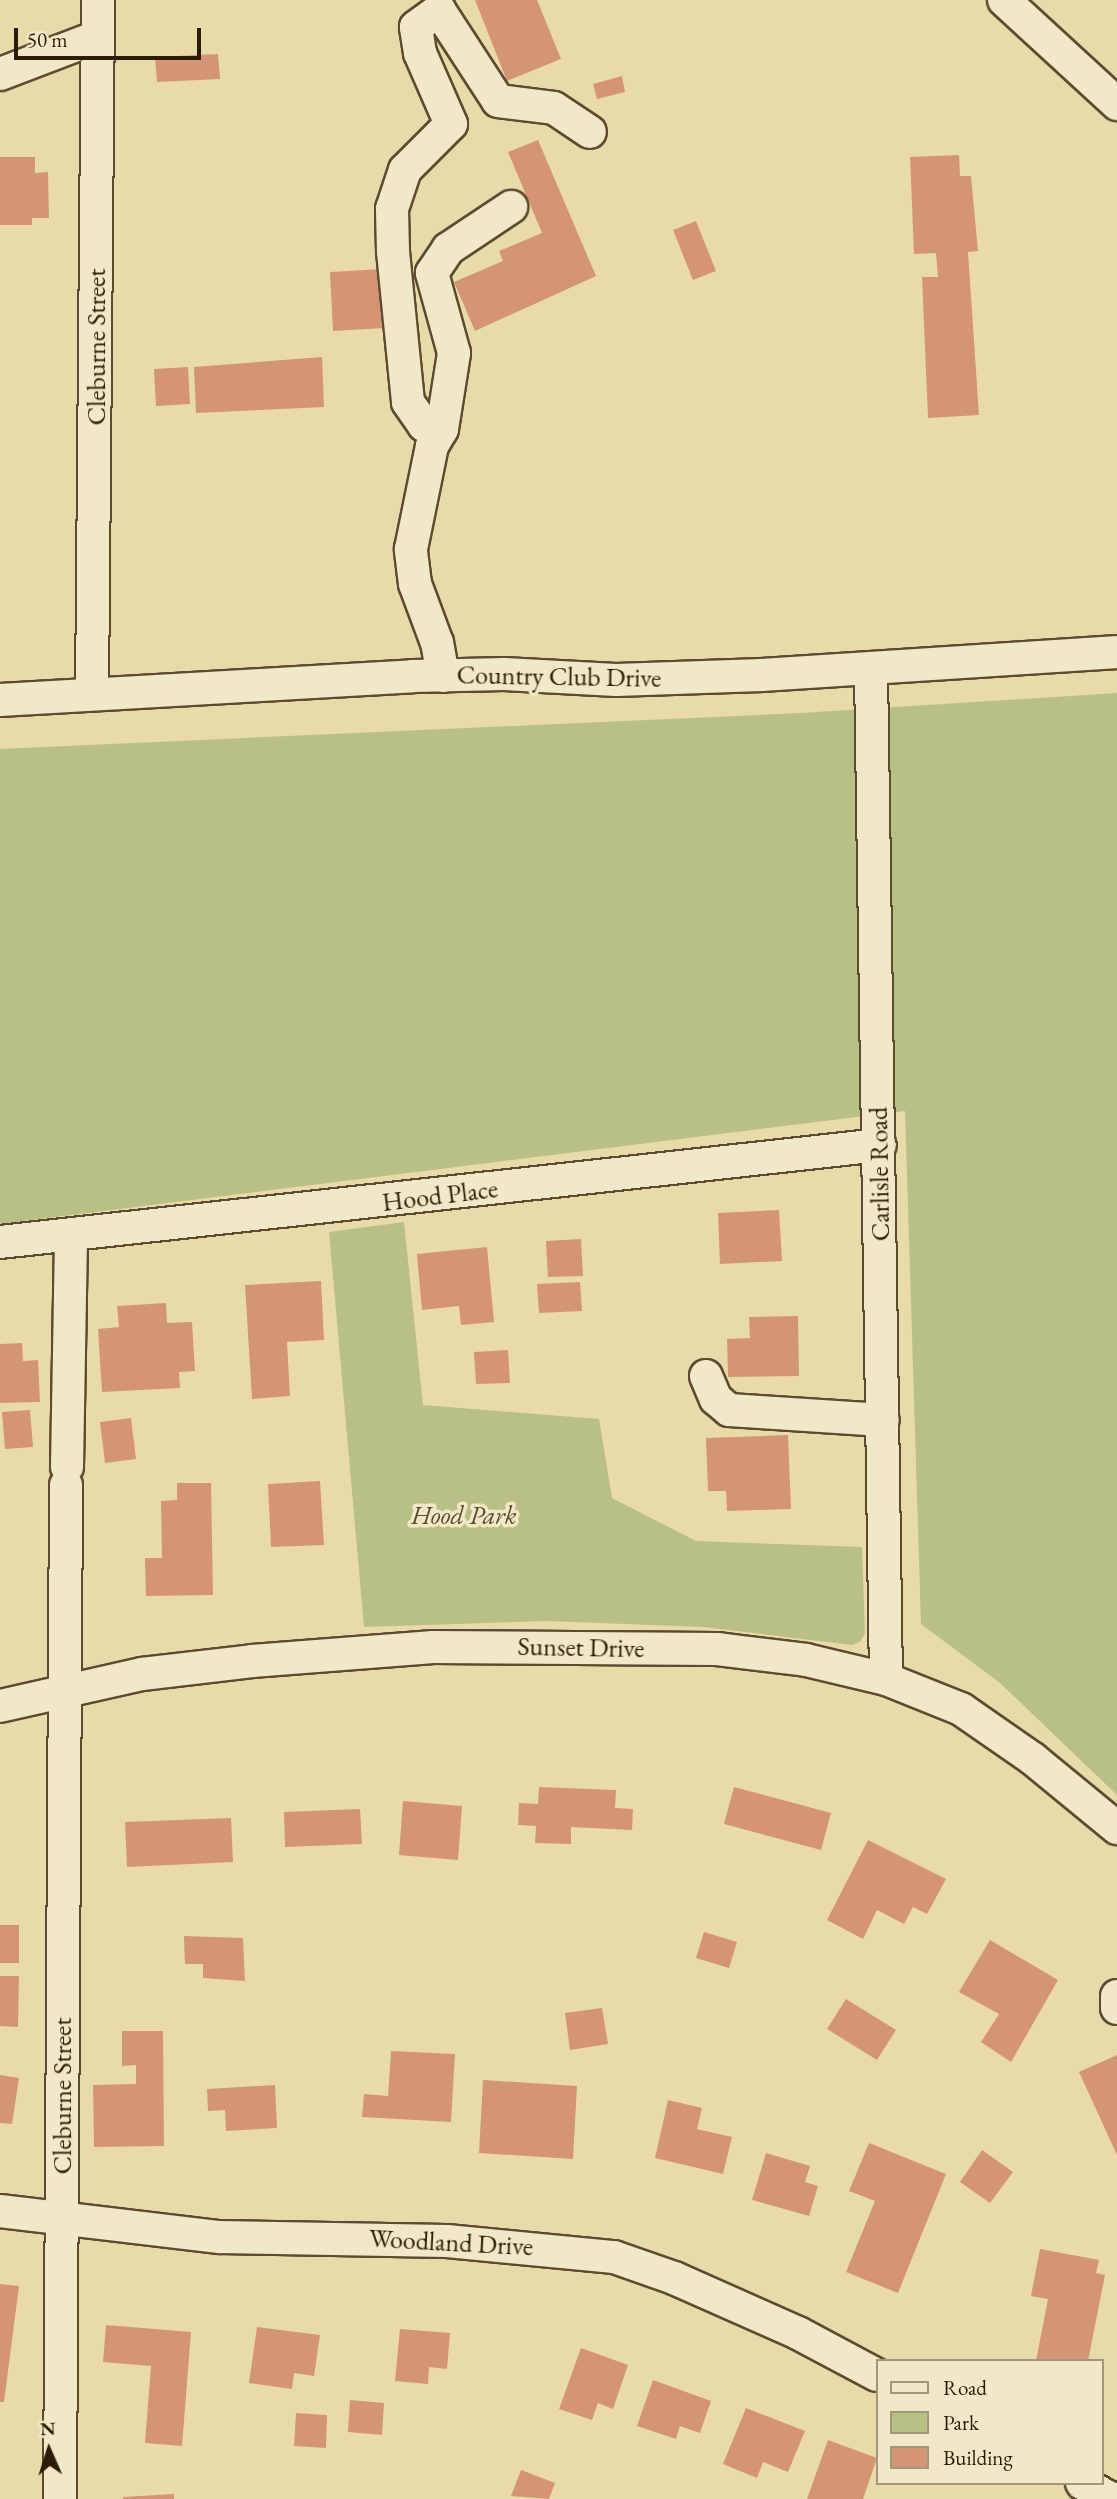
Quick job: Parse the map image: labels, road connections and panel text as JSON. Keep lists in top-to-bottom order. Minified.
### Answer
{"streets":{"street":["Cleburne Street","Country Club Drive","Carlisle Road","Hood Place","Sunset Drive","Woodland Drive"]},"crossings":[["Cleburne Street","Country Club Drive"],["Cleburne Street","Hood Place"],["Cleburne Street","Sunset Drive"],["Cleburne Street","Woodland Drive"],["Country Club Drive","Carlisle Road"],["Carlisle Road","Hood Place"],["Carlisle Road","Sunset Drive"]],"parks":["Hood Park"],"legend":["Road","Park","Building"],"scale_bar":"50 m","north":"top"}
